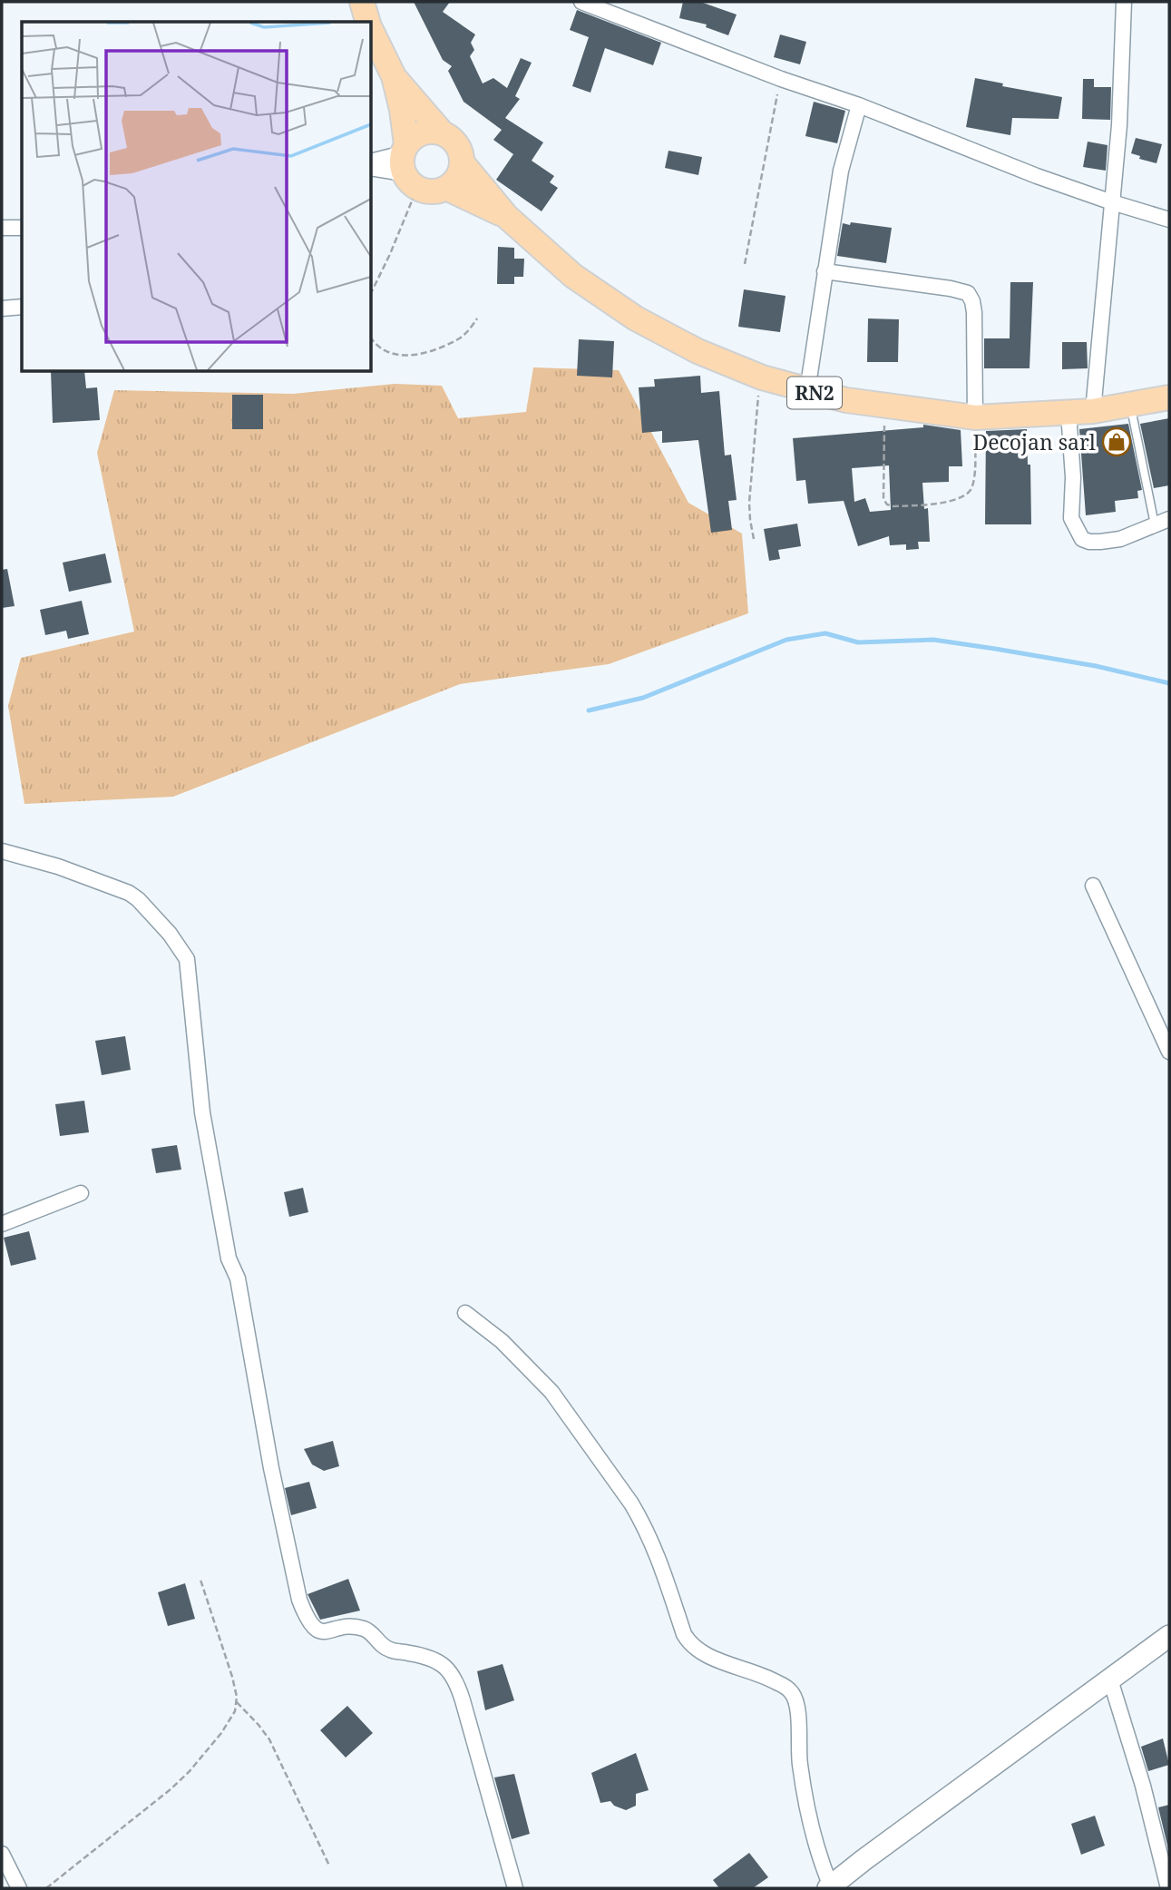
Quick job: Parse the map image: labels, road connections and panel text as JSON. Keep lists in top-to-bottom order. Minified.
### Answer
{"streets":{"main road":["RN2"]},"places":{"shop":["Decojan sarl"]}}
